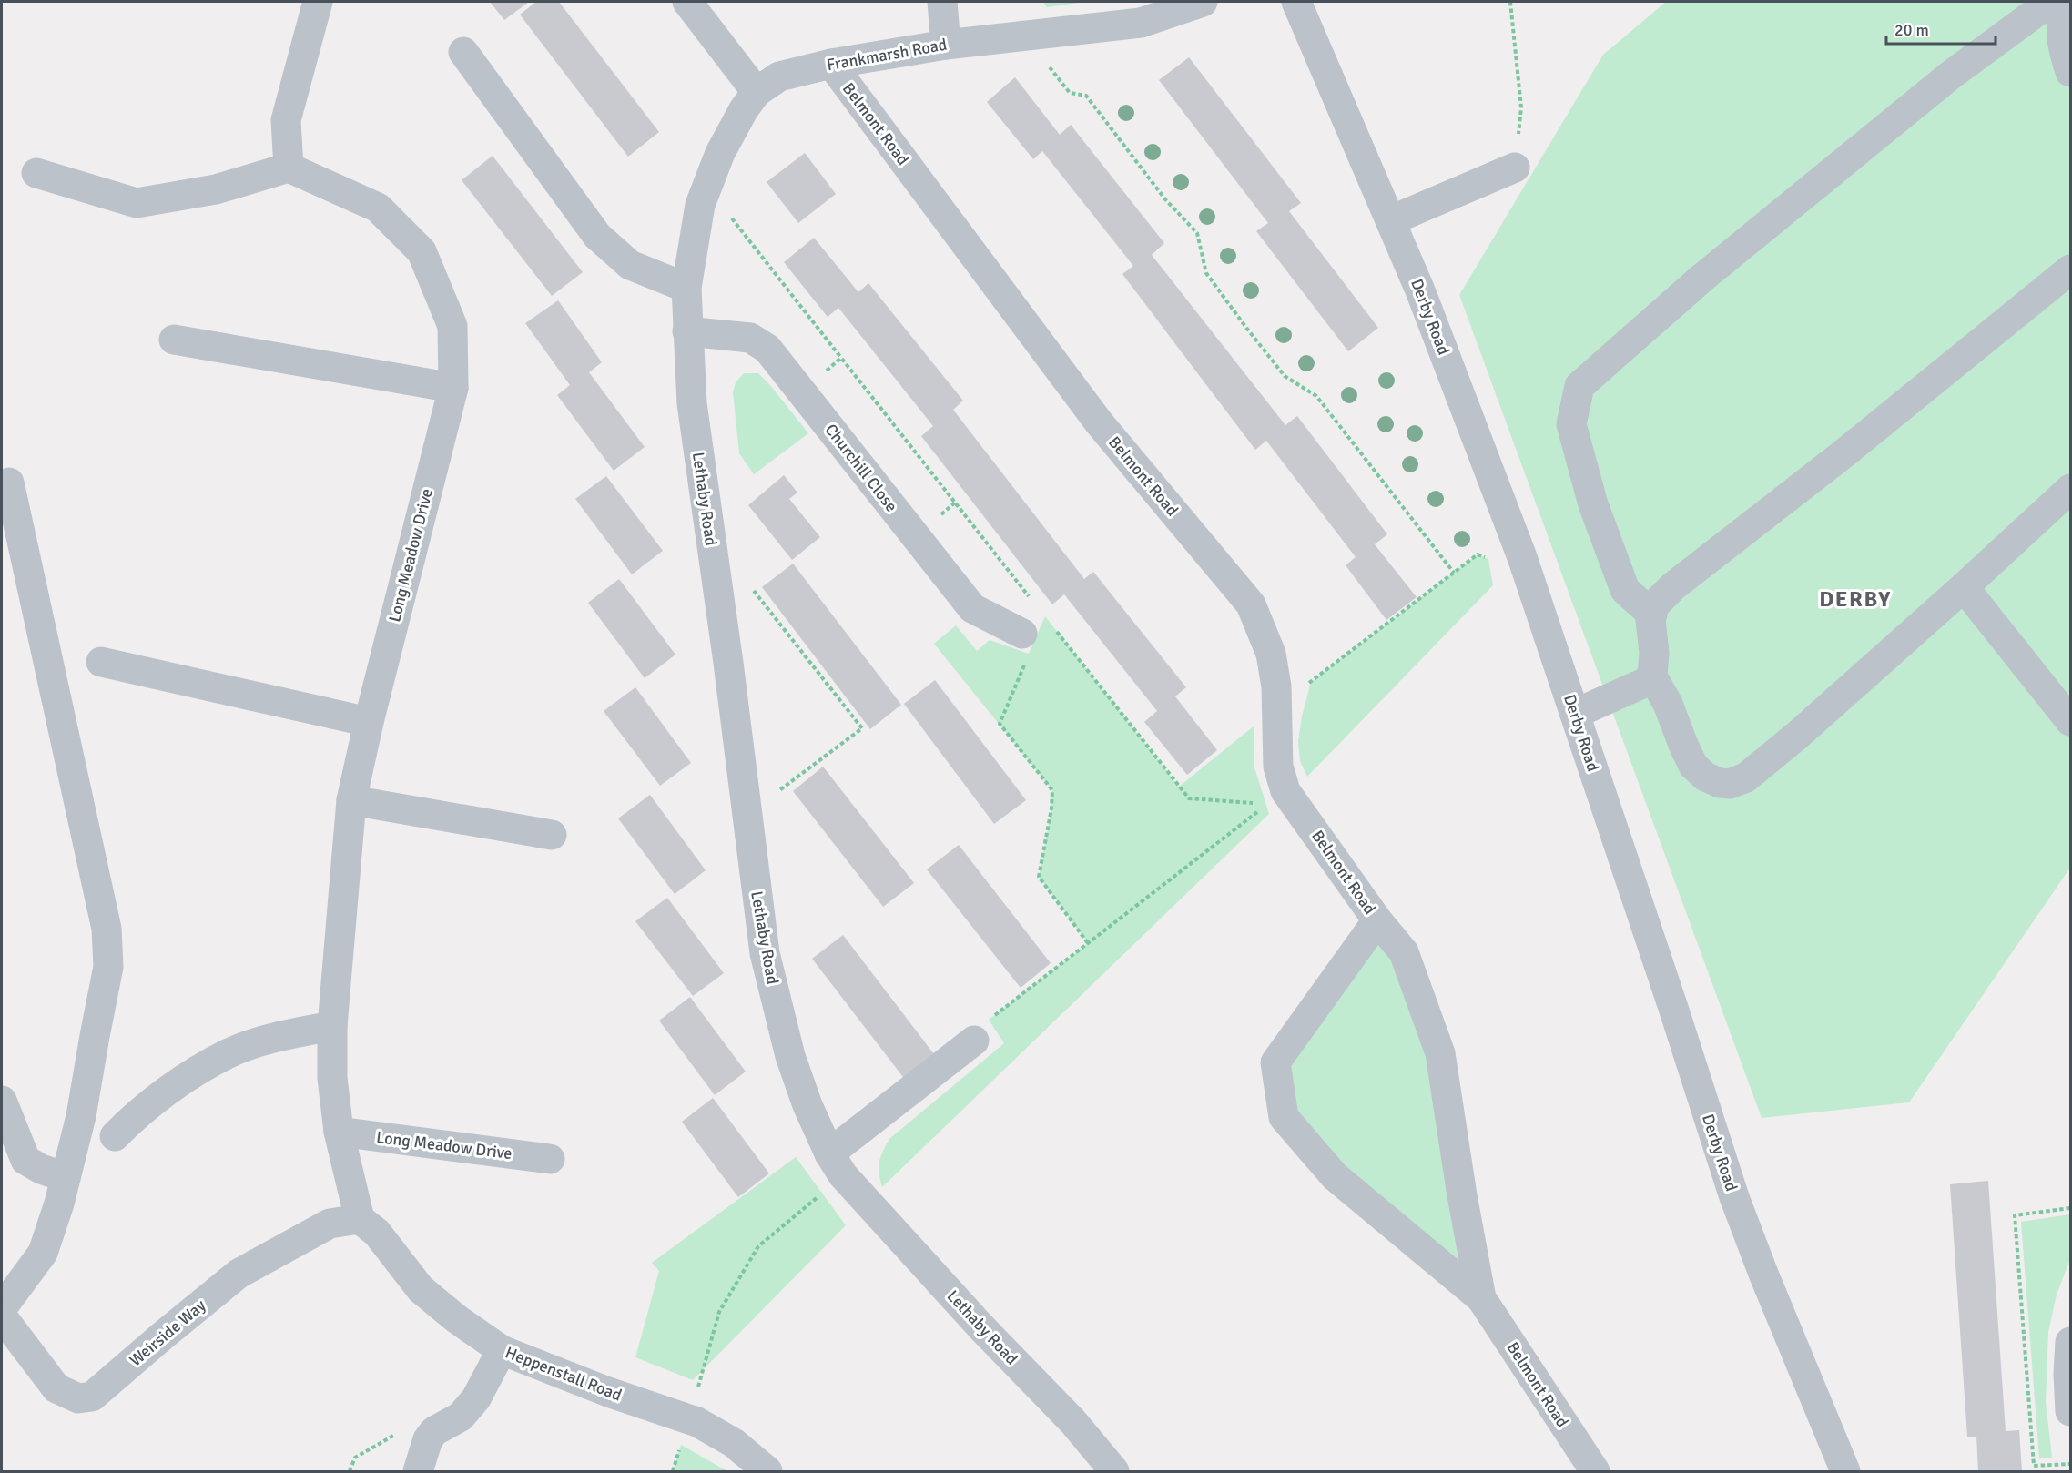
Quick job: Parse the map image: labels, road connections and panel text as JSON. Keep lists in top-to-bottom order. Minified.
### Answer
{"streets":{"street":["Frankmarsh Road","Belmont Road","Derby Road","Churchill Close","Lethaby Road","Long Meadow Drive","Weirside Way","Heppenstall Road"]},"crossings":[["Frankmarsh Road","Belmont Road"],["Frankmarsh Road","Lethaby Road"],["Churchill Close","Lethaby Road"],["Long Meadow Drive","Weirside Way"],["Long Meadow Drive","Heppenstall Road"],["Weirside Way","Heppenstall Road"]],"districts":["DERBY"],"scale_bar":"20 m"}
